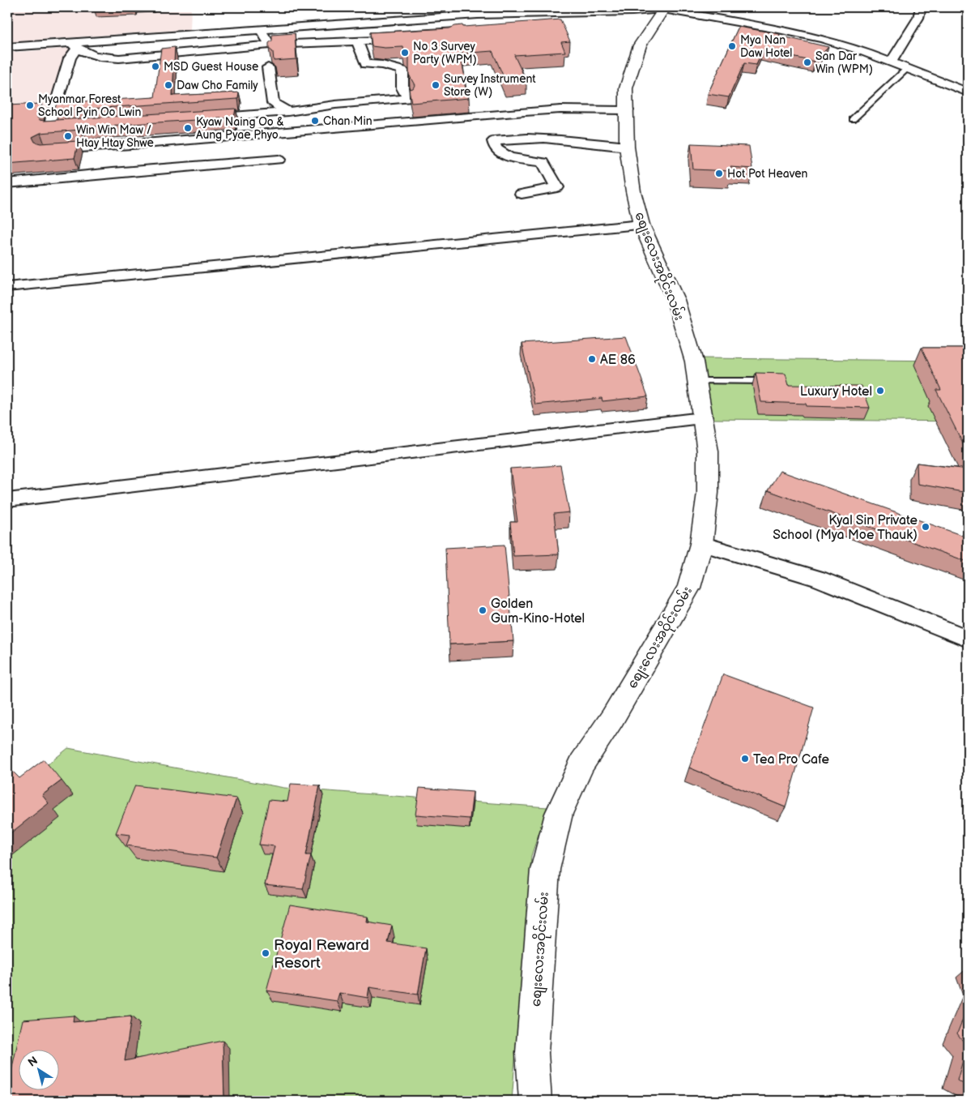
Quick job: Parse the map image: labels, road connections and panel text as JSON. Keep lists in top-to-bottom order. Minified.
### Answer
{"streets":{"street":["စျေးလေးအဝိုင်းလမ်း"]},"places":["Mya Nan Daw Hotel","No 3 Survey Party (WPM)","San Dar Win (WPM)","MSD Guest House","Daw Cho Family","Survey Instrument Store (W)","Myanmar Forest School Pyin Oo Lwin","Chan Min","Kyaw Naing Oo & Aung Pyae Phyo","Win Win Maw / Htay Htay Shwe","Hot Pot Heaven","AE 86","Luxury Hotel","Kyal Sin Private School (Mya Moe Thauk)","Golden Gum-Kino-Hotel","Tea Pro Cafe","Royal Reward Resort"],"north":"top left"}
